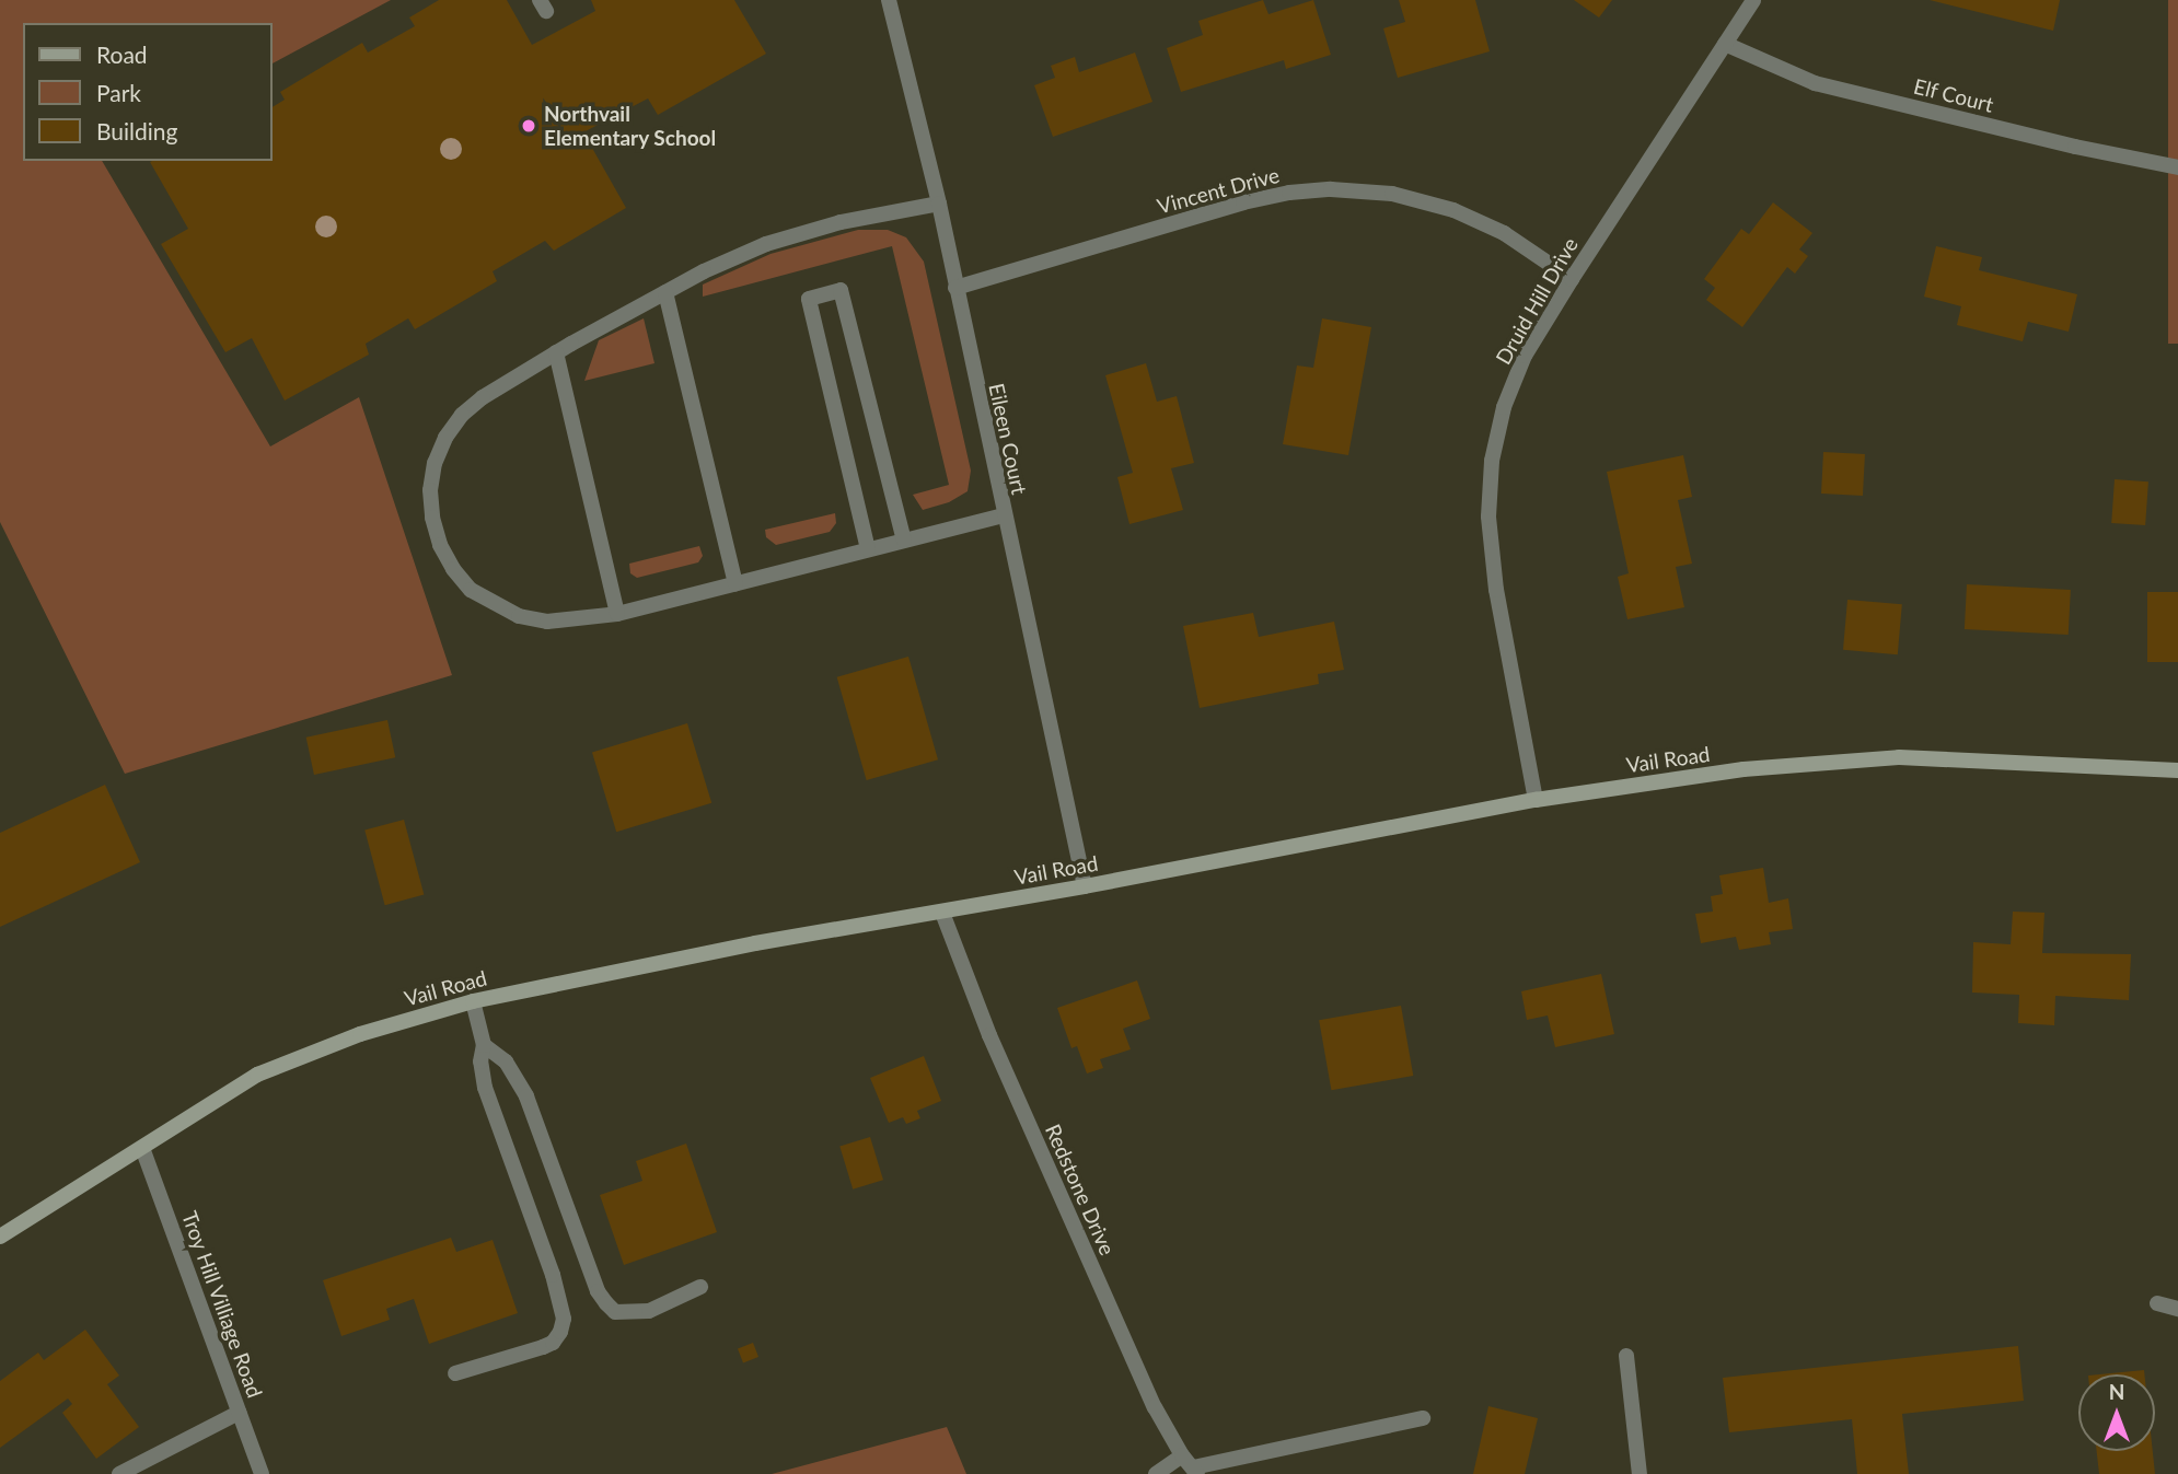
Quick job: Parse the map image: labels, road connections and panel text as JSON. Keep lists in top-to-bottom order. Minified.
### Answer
{"streets":{"street":["Elf Court","Vincent Drive","Druid Hill Drive","Eileen Court","Vail Road","Redstone Drive","Troy Hill Villiage Road"]},"crossings":[["Elf Court","Druid Hill Drive"],["Vincent Drive","Druid Hill Drive"],["Vincent Drive","Eileen Court"],["Druid Hill Drive","Vail Road"],["Eileen Court","Vail Road"],["Vail Road","Redstone Drive"],["Vail Road","Troy Hill Villiage Road"]],"places":["Northvail Elementary School"],"legend":["Road","Park","Building"],"north":"top"}
